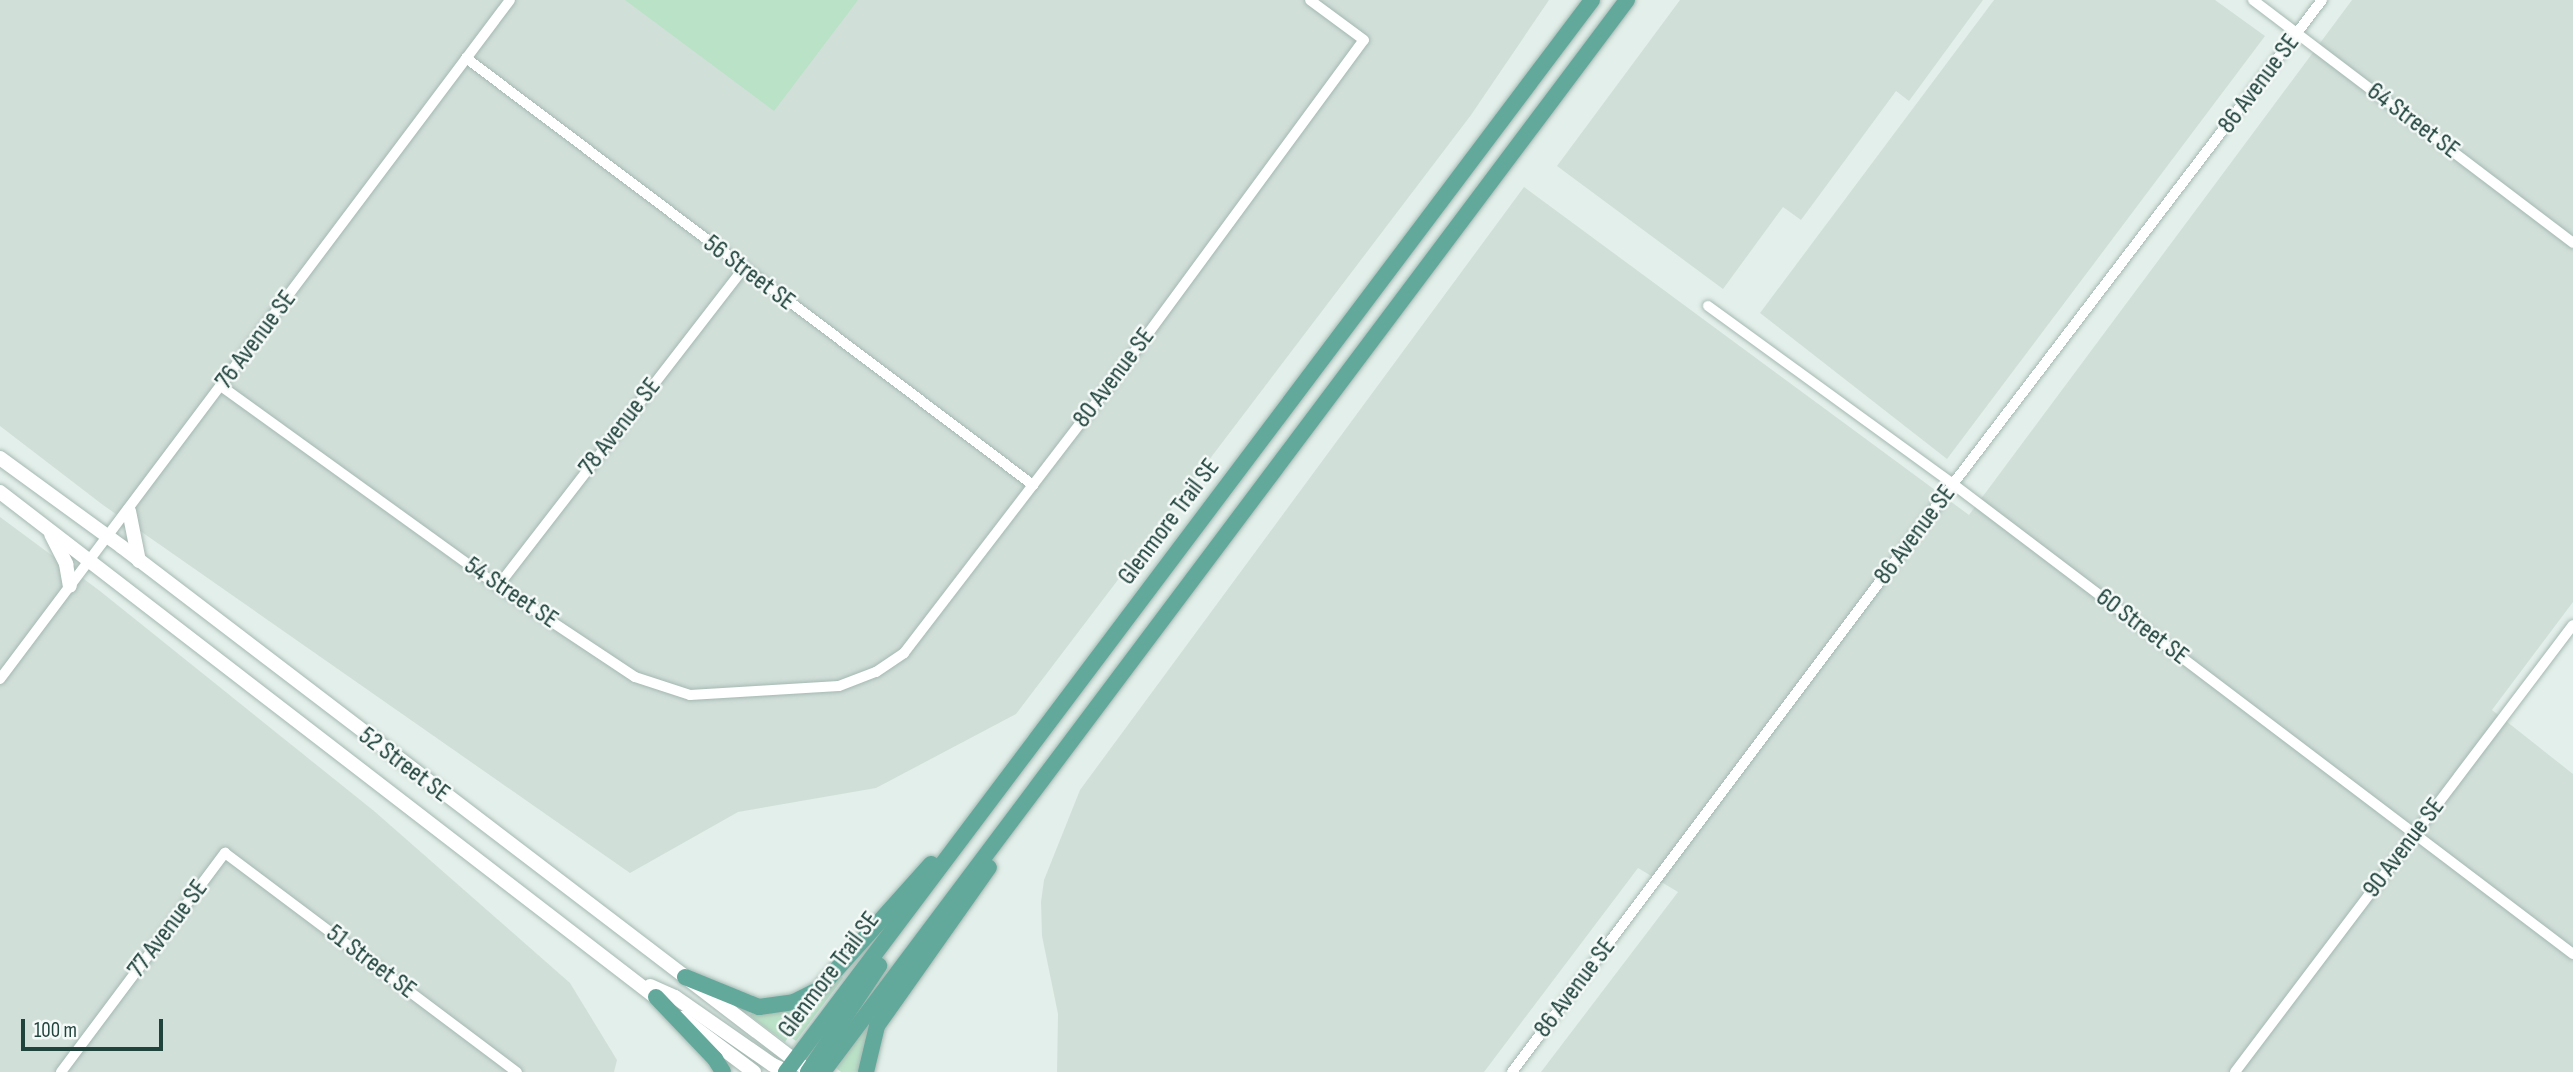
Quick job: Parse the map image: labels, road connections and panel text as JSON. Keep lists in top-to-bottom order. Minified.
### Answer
{"streets":{"main road":["Glenmore Trail SE","52 Street SE"],"street":["86 Avenue SE","64 Street SE","56 Street SE","76 Avenue SE","80 Avenue SE","78 Avenue SE","54 Street SE","60 Street SE","90 Avenue SE","77 Avenue SE","51 Street SE"]},"crossings":[["86 Avenue SE","64 Street SE"],["86 Avenue SE","60 Street SE"],["56 Street SE","76 Avenue SE"],["56 Street SE","80 Avenue SE"],["56 Street SE","78 Avenue SE"],["76 Avenue SE","54 Street SE"],["76 Avenue SE","52 Street SE"],["80 Avenue SE","54 Street SE"],["78 Avenue SE","54 Street SE"],["Glenmore Trail SE","52 Street SE"],["60 Street SE","90 Avenue SE"],["77 Avenue SE","51 Street SE"]],"scale_bar":"100 m"}
